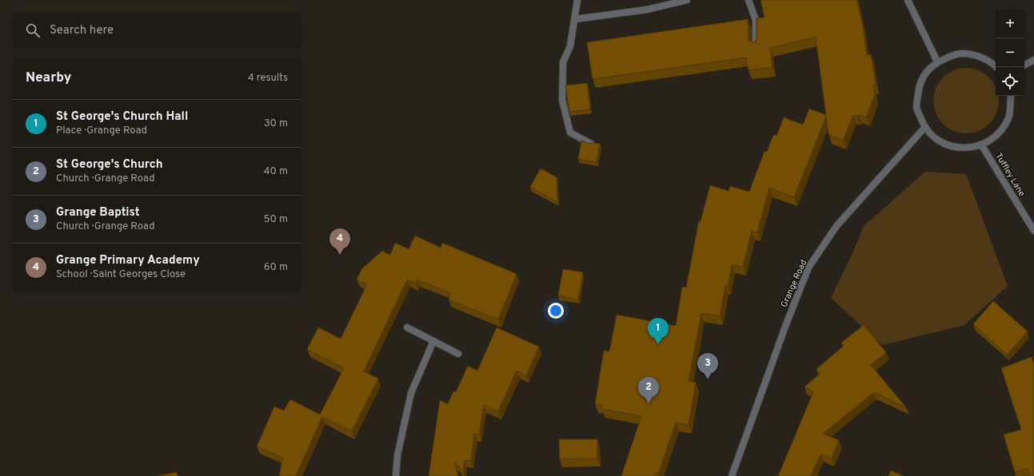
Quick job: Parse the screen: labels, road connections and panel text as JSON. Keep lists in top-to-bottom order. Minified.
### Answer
{"streets":{"street":["Tuffley Lane","Grange Road"]},"page":{"map_buttons":["+","−"],"search":"Search here","heading":["Nearby","4 results"],"list":[{"mark":"1","name":"St George's Church Hall","note":"Place · Grange Road","value":"30 m"},{"mark":"2","name":"St George's Church","note":"Church · Grange Road","value":"40 m"},{"mark":"3","name":"Grange Baptist","note":"Church · Grange Road","value":"50 m"},{"mark":"4","name":"Grange Primary Academy","note":"School · Saint Georges Close","value":"60 m"}],"pins":["4","1","3","2"]}}
